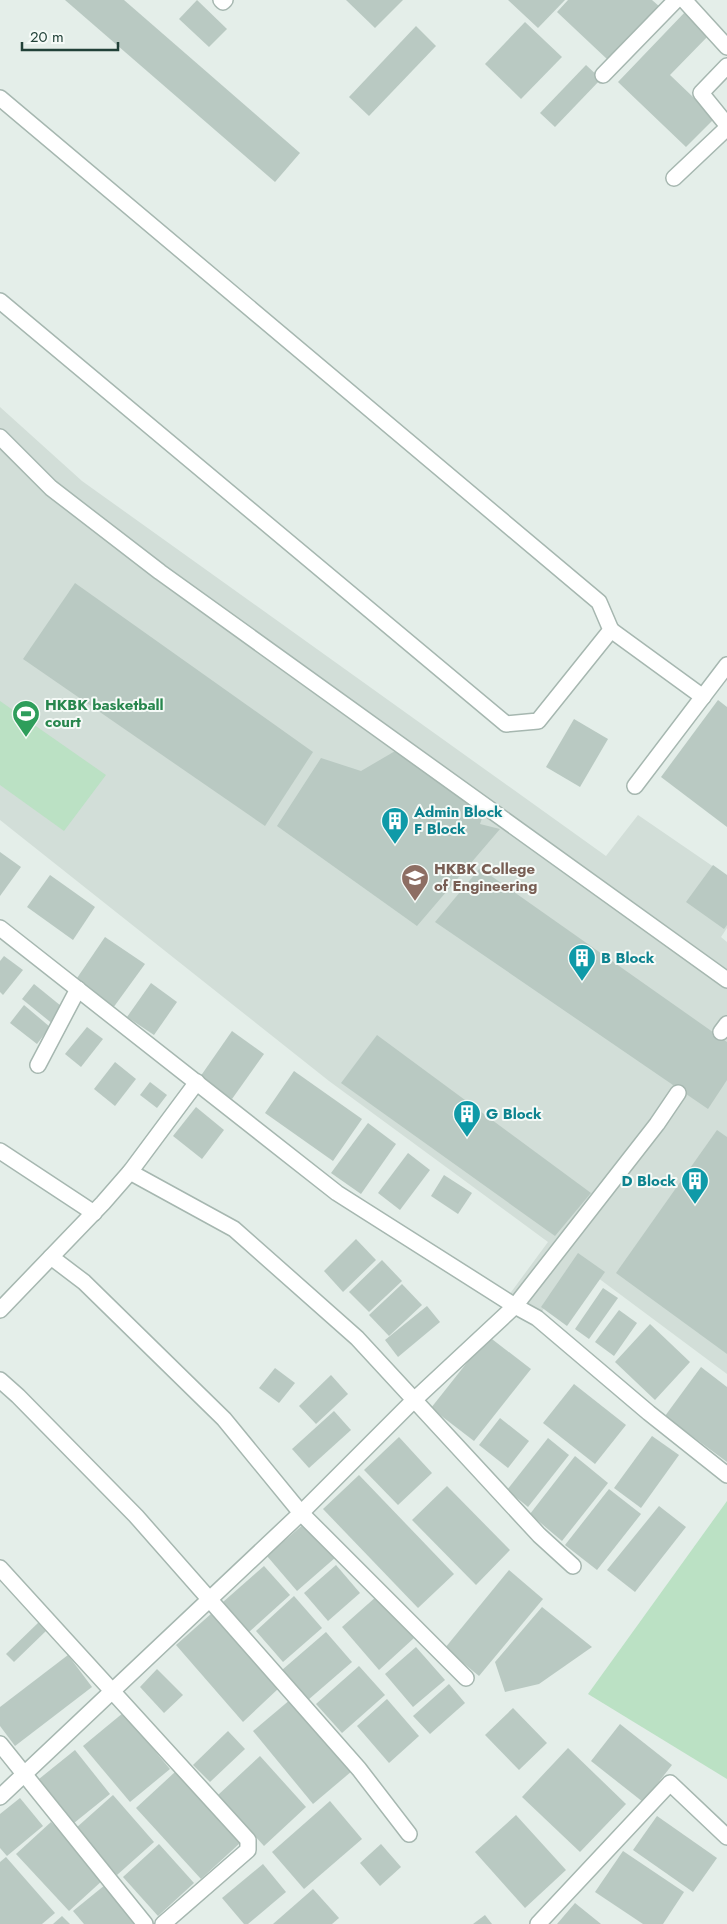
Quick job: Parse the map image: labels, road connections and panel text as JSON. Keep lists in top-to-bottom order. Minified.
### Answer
{"places":{"sports":["HKBK basketball court"],"building":["Admin Block F Block","B Block","G Block","D Block"],"school or university":["HKBK College of Engineering"]},"scale_bar":"20 m"}
